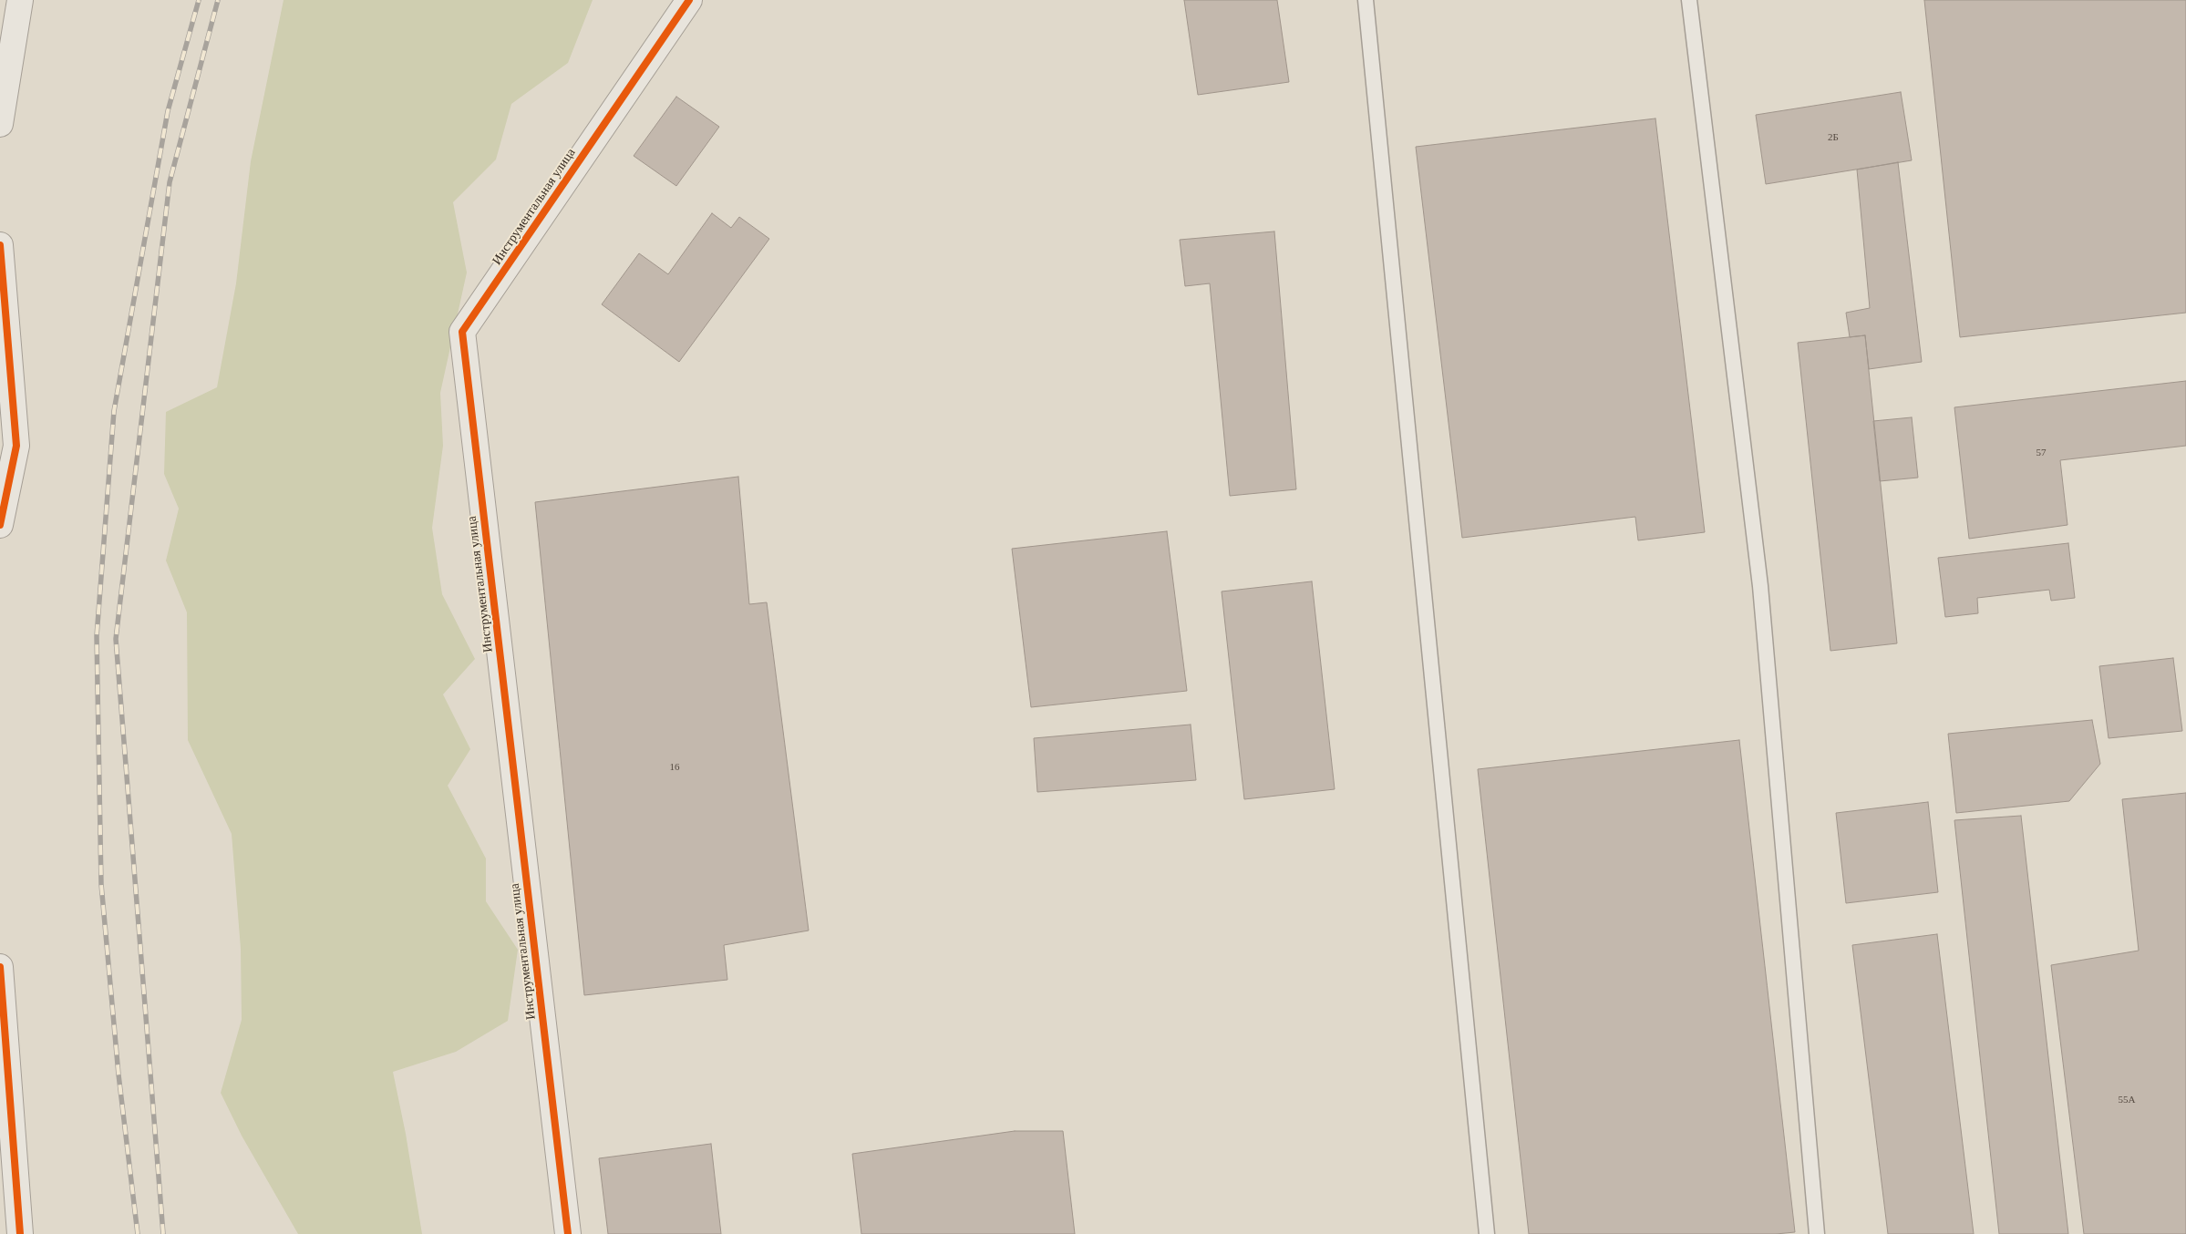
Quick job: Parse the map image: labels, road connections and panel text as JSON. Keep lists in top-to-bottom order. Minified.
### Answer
{"streets":{"street":["Инструментальная улица"]},"house_numbers":["2Б","57","16","55А"]}
